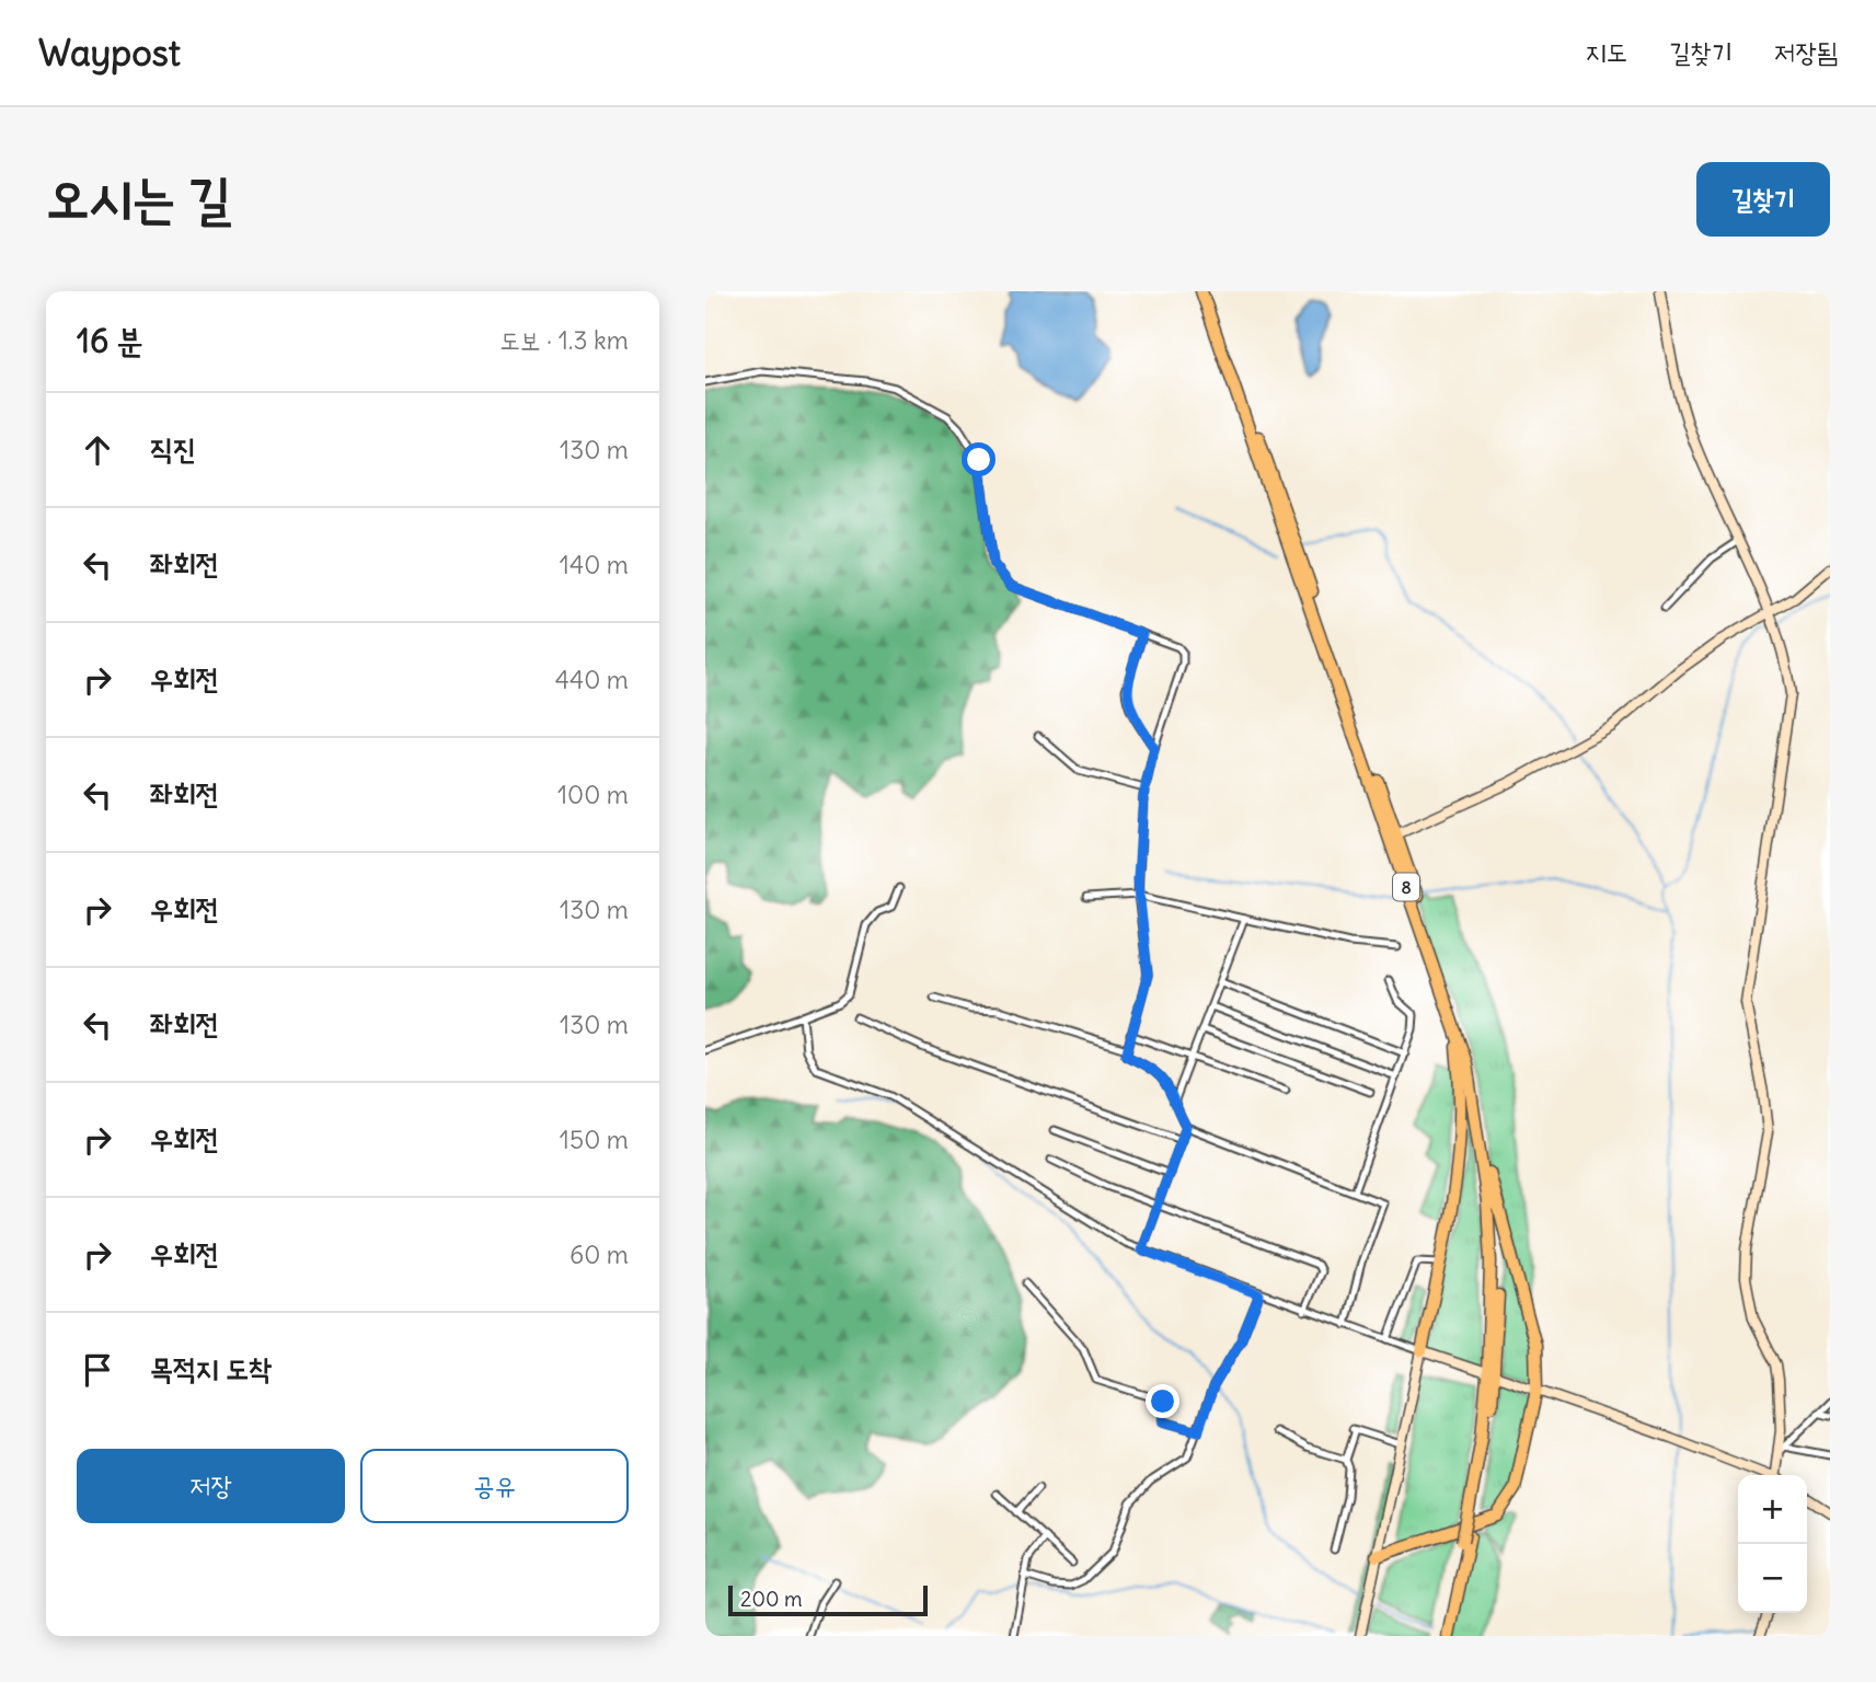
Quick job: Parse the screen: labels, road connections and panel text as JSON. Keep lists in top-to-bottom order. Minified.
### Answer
{"streets":{"highway":["8"]},"scale_bar":"200 m","page":{"header":"Waypost","nav":["지도","길찾기","저장됨"],"buttons":["길찾기",["저장","공유"]],"title":"오시는 길","heading":["16 분","도보 · 1.3 km"],"list":[["직진","130 m"],["좌회전","140 m"],["우회전","440 m"],["좌회전","100 m"],["우회전","130 m"],["좌회전","130 m"],["우회전","150 m"],["우회전","60 m"],"목적지 도착"],"map_buttons":["+","−"],"scale":"200 m"}}
